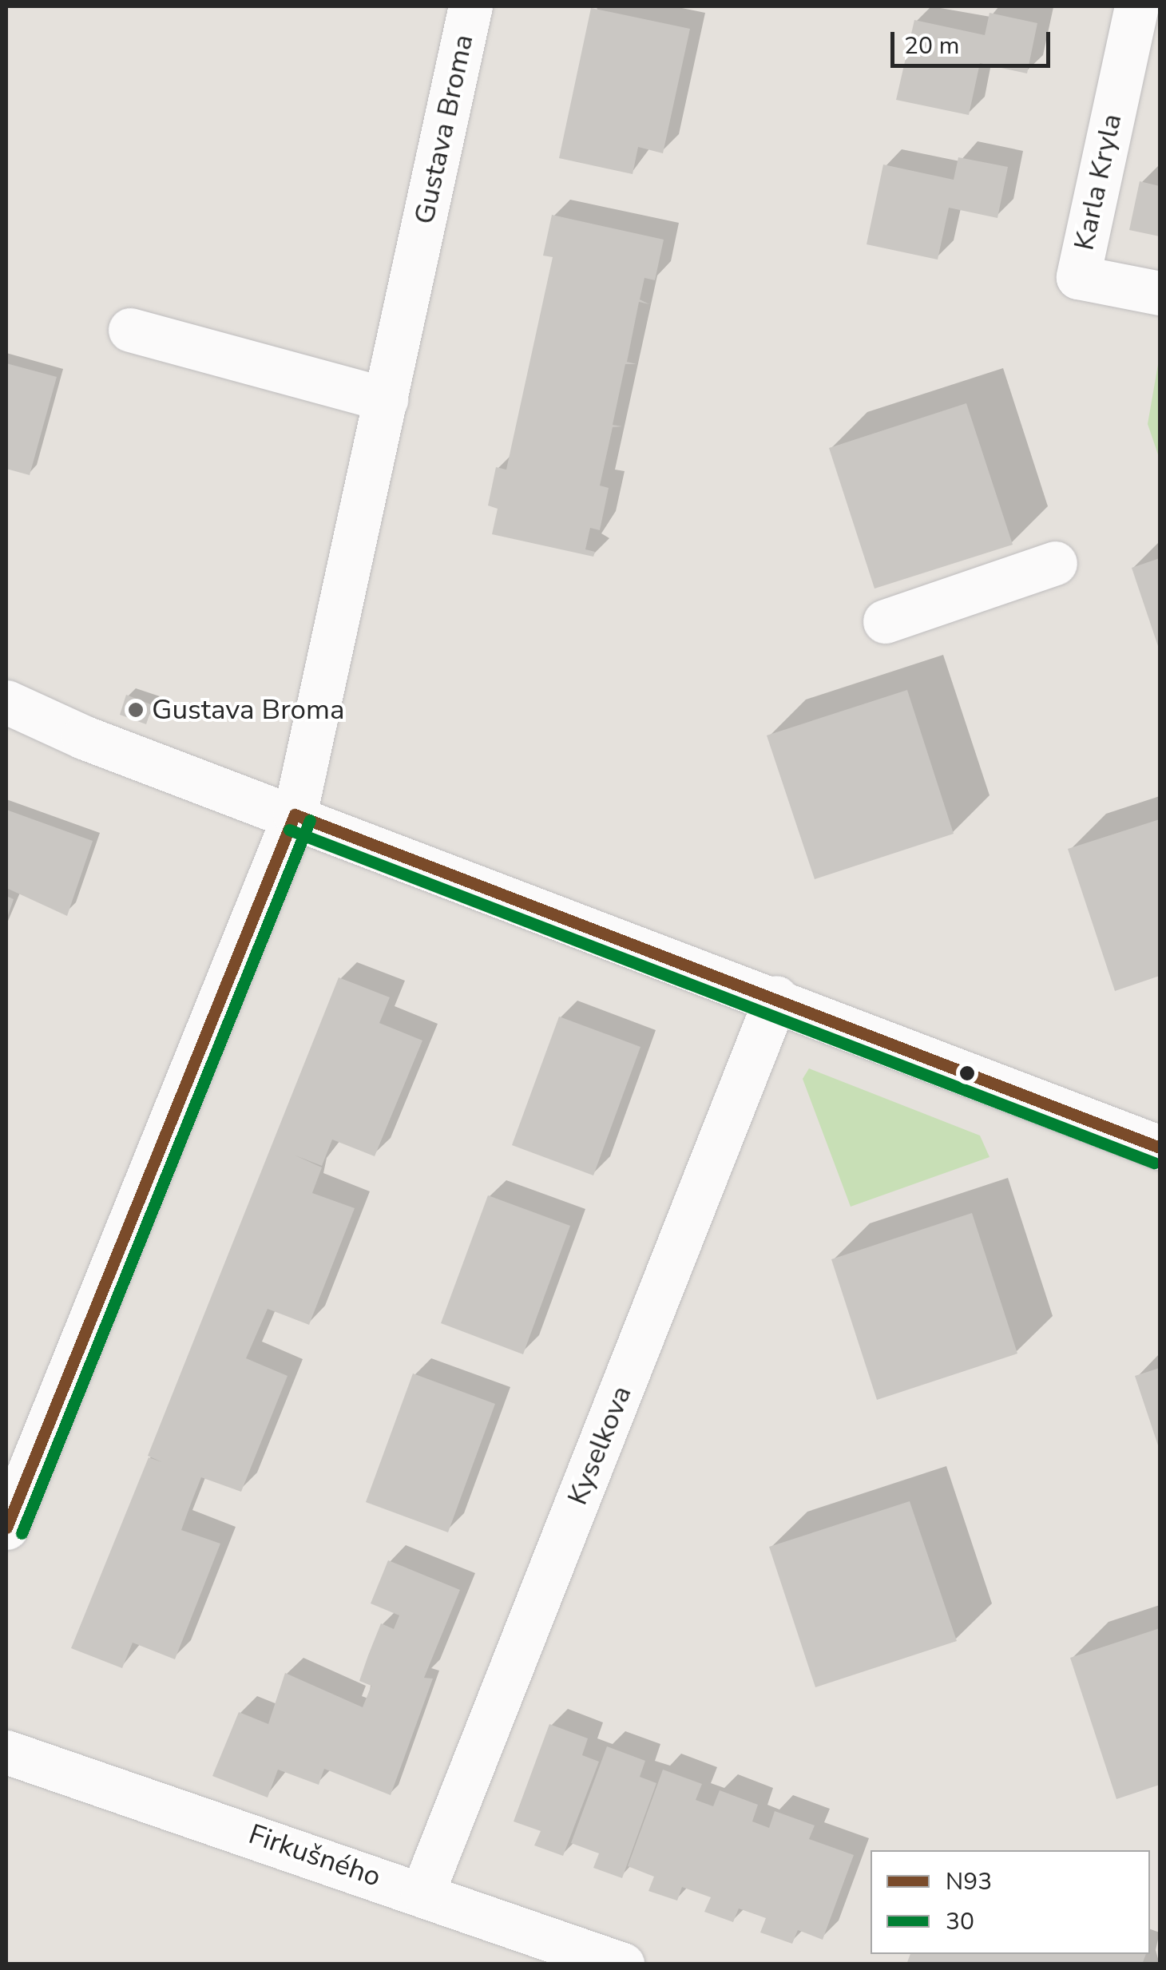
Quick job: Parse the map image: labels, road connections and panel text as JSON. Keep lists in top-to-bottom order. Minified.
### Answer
{"streets":{"street":["Gustava Broma","Karla Kryla","Kyselkova","Firkušného"]},"crossings":[["Kyselkova","Firkušného"]],"places":["Gustava Broma"],"lines":["transit line N93","transit line 30"],"legend":["N93","30"],"scale_bar":"20 m"}
